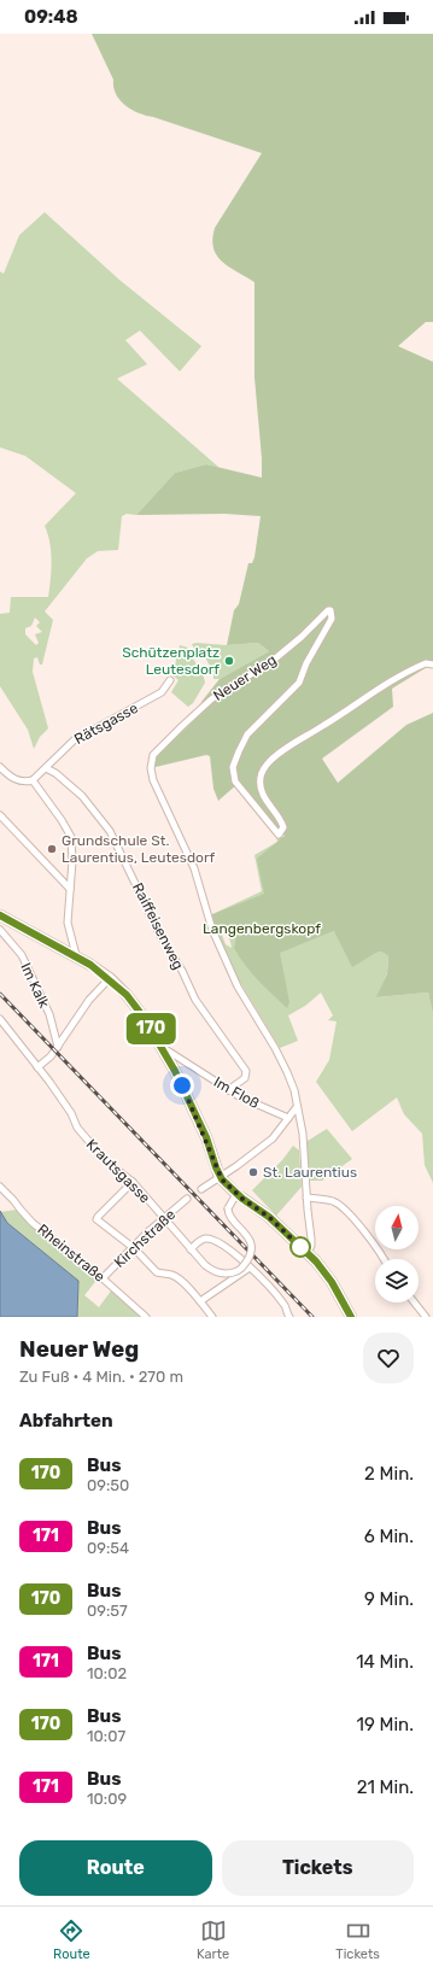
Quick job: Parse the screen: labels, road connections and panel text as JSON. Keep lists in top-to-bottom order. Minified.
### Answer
{"streets":{"street":["Neuer Weg","Rätsgasse","Raiffeisenweg","Im Kalk","Im Floß","Krautsgasse","Kirchstraße","Rheinstraße"]},"crossings":[["Rätsgasse","Raiffeisenweg"],["Raiffeisenweg","Im Floß"],["Krautsgasse","Kirchstraße"],["Kirchstraße","Rheinstraße"]],"parks":["Langenbergskopf"],"places":["Schützenplatz Leutesdorf","Grundschule St. Laurentius, Leutesdorf","St. Laurentius"],"lines":["bus line 170"],"north":"top","page":{"status":"09:48","on_map":"170","heading":[["Neuer Weg","Zu Fuß · 4 Min. · 270 m"],"Abfahrten"],"list":[{"mark":"170","name":"Bus","note":"09:50","value":"2 Min."},{"mark":"171","name":"Bus","note":"09:54","value":"6 Min."},{"mark":"170","name":"Bus","note":"09:57","value":"9 Min."},{"mark":"171","name":"Bus","note":"10:02","value":"14 Min."},{"mark":"170","name":"Bus","note":"10:07","value":"19 Min."},{"mark":"171","name":"Bus","note":"10:09","value":"21 Min."}],"buttons":["Route","Tickets"],"tabs":["Route","Karte","Tickets"]}}
